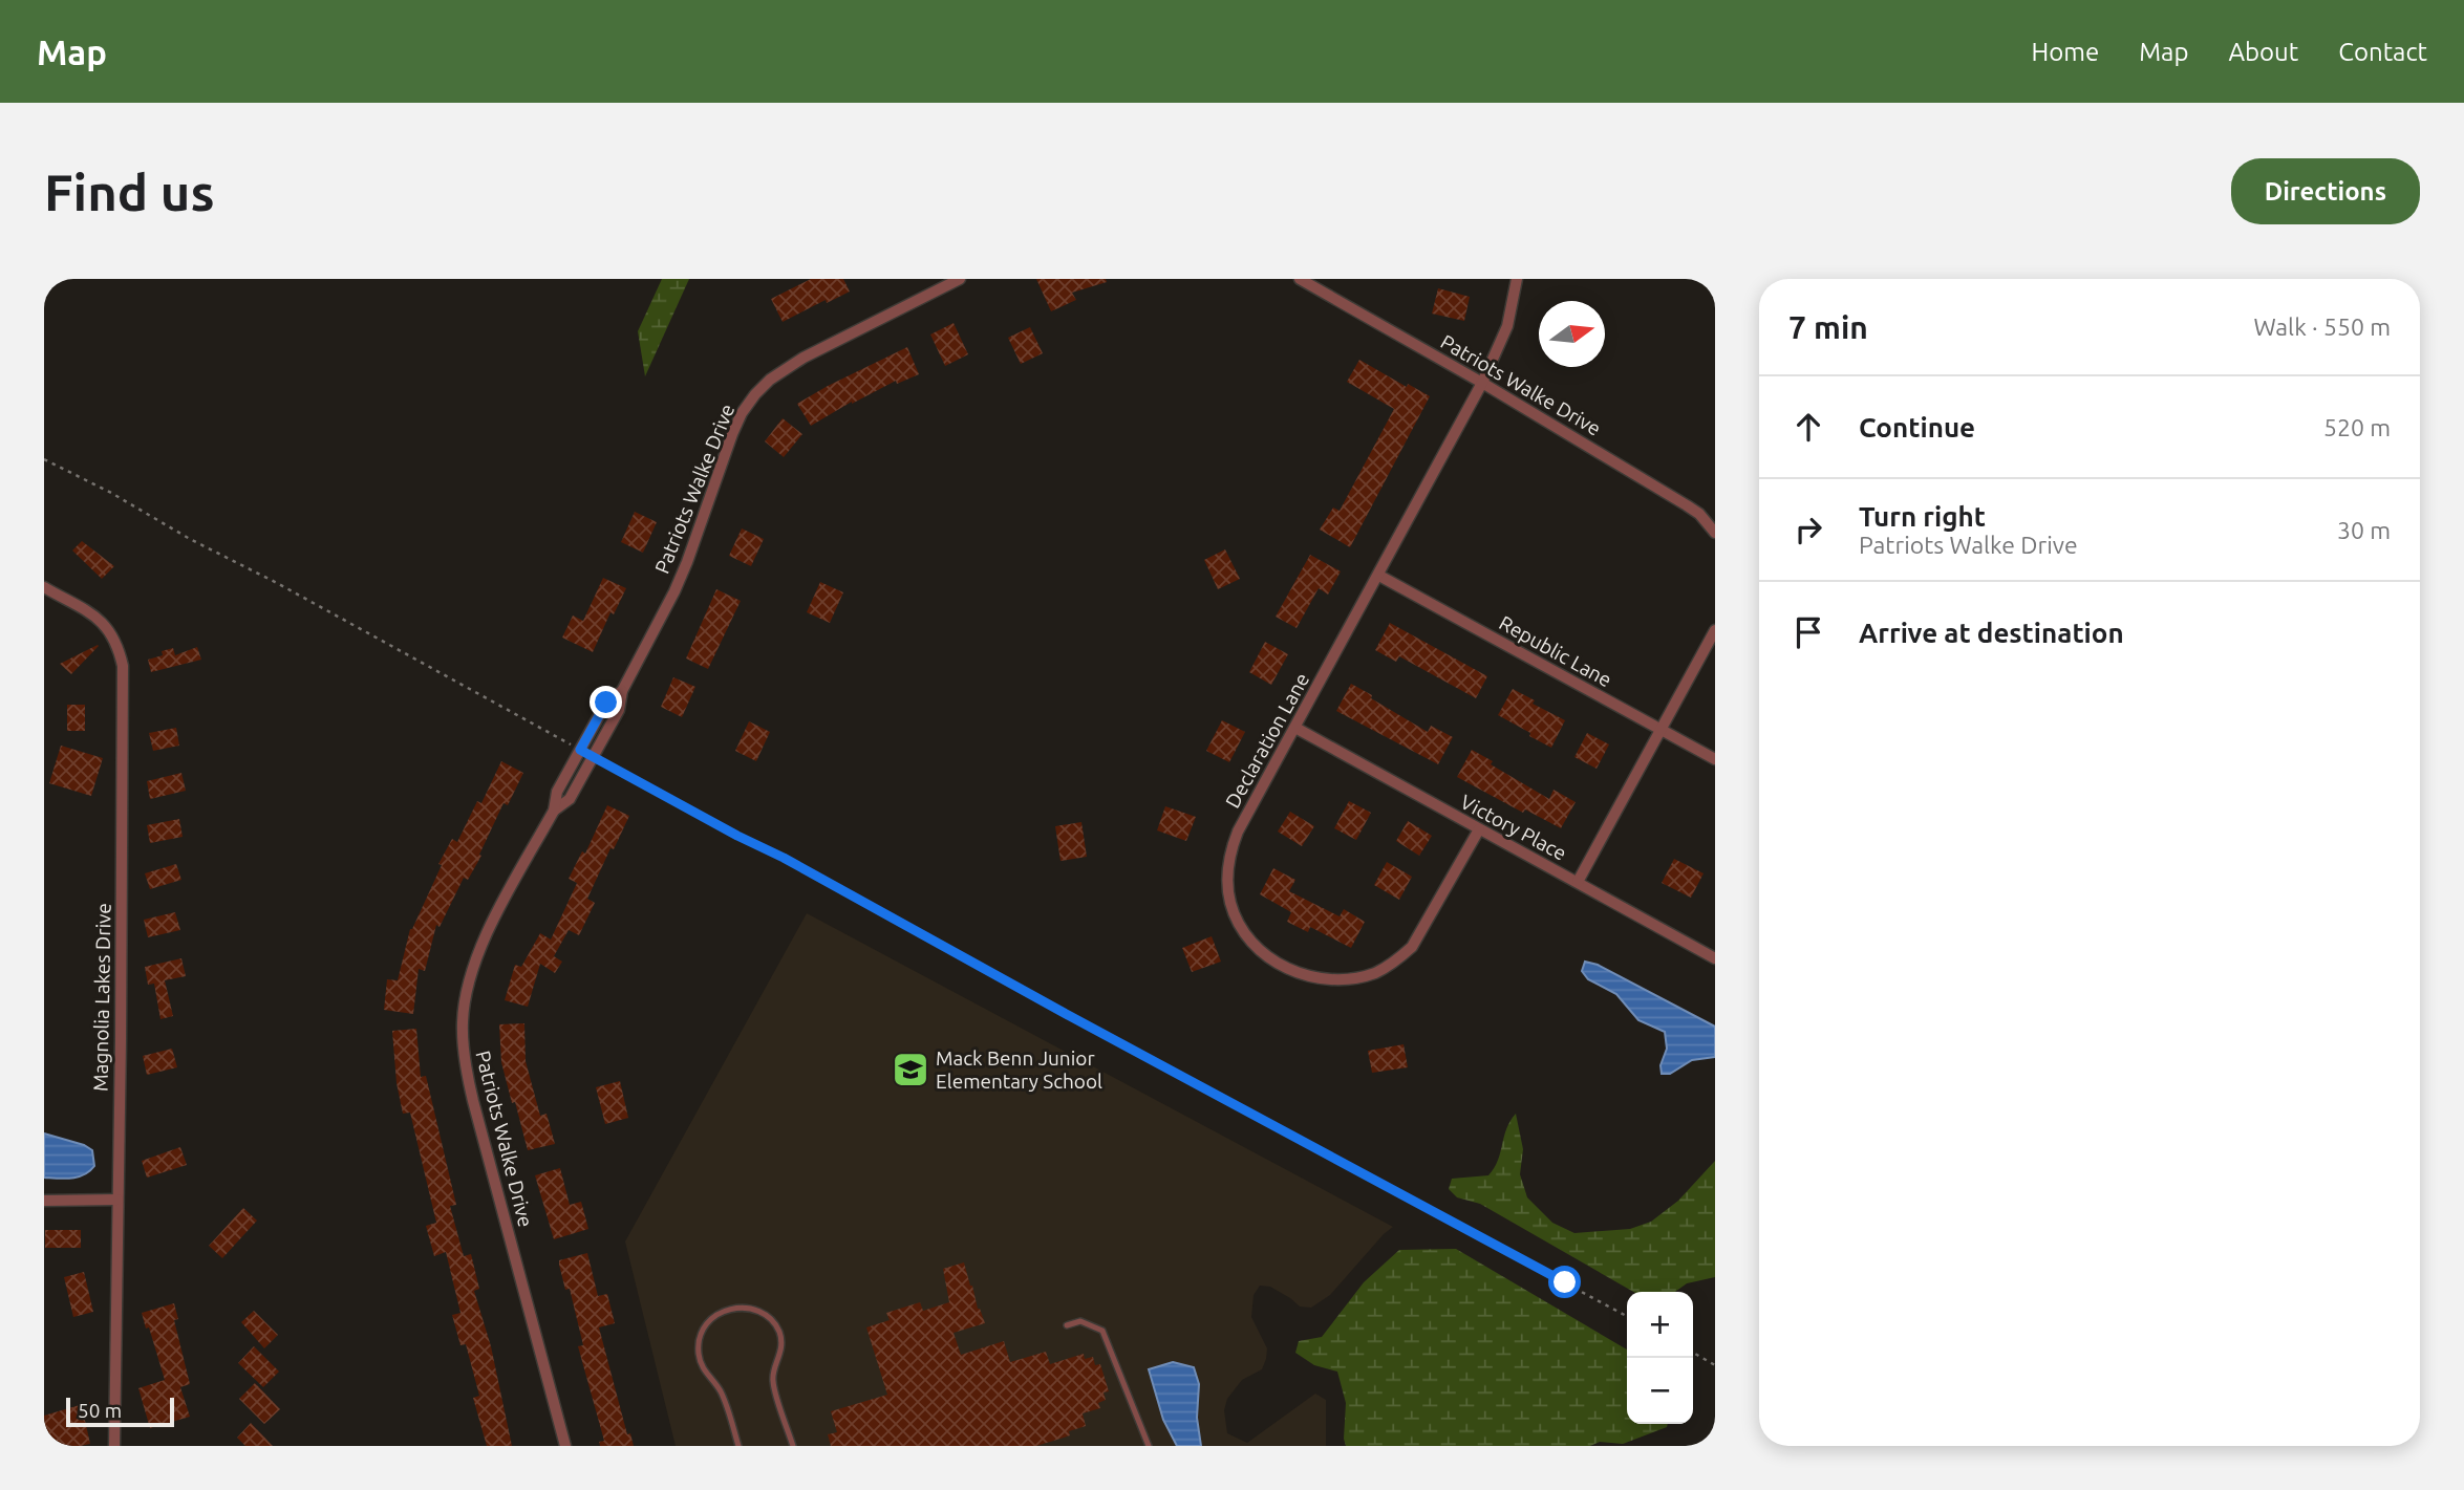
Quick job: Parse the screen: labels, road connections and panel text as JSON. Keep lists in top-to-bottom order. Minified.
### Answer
{"streets":{"street":["Patriots Walke Drive","Republic Lane","Declaration Lane","Victory Place","Magnolia Lakes Drive"]},"crossings":[["Patriots Walke Drive","Declaration Lane"],["Republic Lane","Declaration Lane"],["Declaration Lane","Victory Place"]],"places":{"school or university":["Mack Benn Junior Elementary School"]},"scale_bar":"50 m","north":"right","page":{"header":"Map","nav":["Home","Map","About","Contact"],"buttons":"Directions","title":"Find us","heading":["7 min","Walk · 550 m"],"list":[["Continue","520 m"],["Turn right","Patriots Walke Drive","30 m"],"Arrive at destination"],"map_buttons":["+","−"],"scale":"50 m"}}
